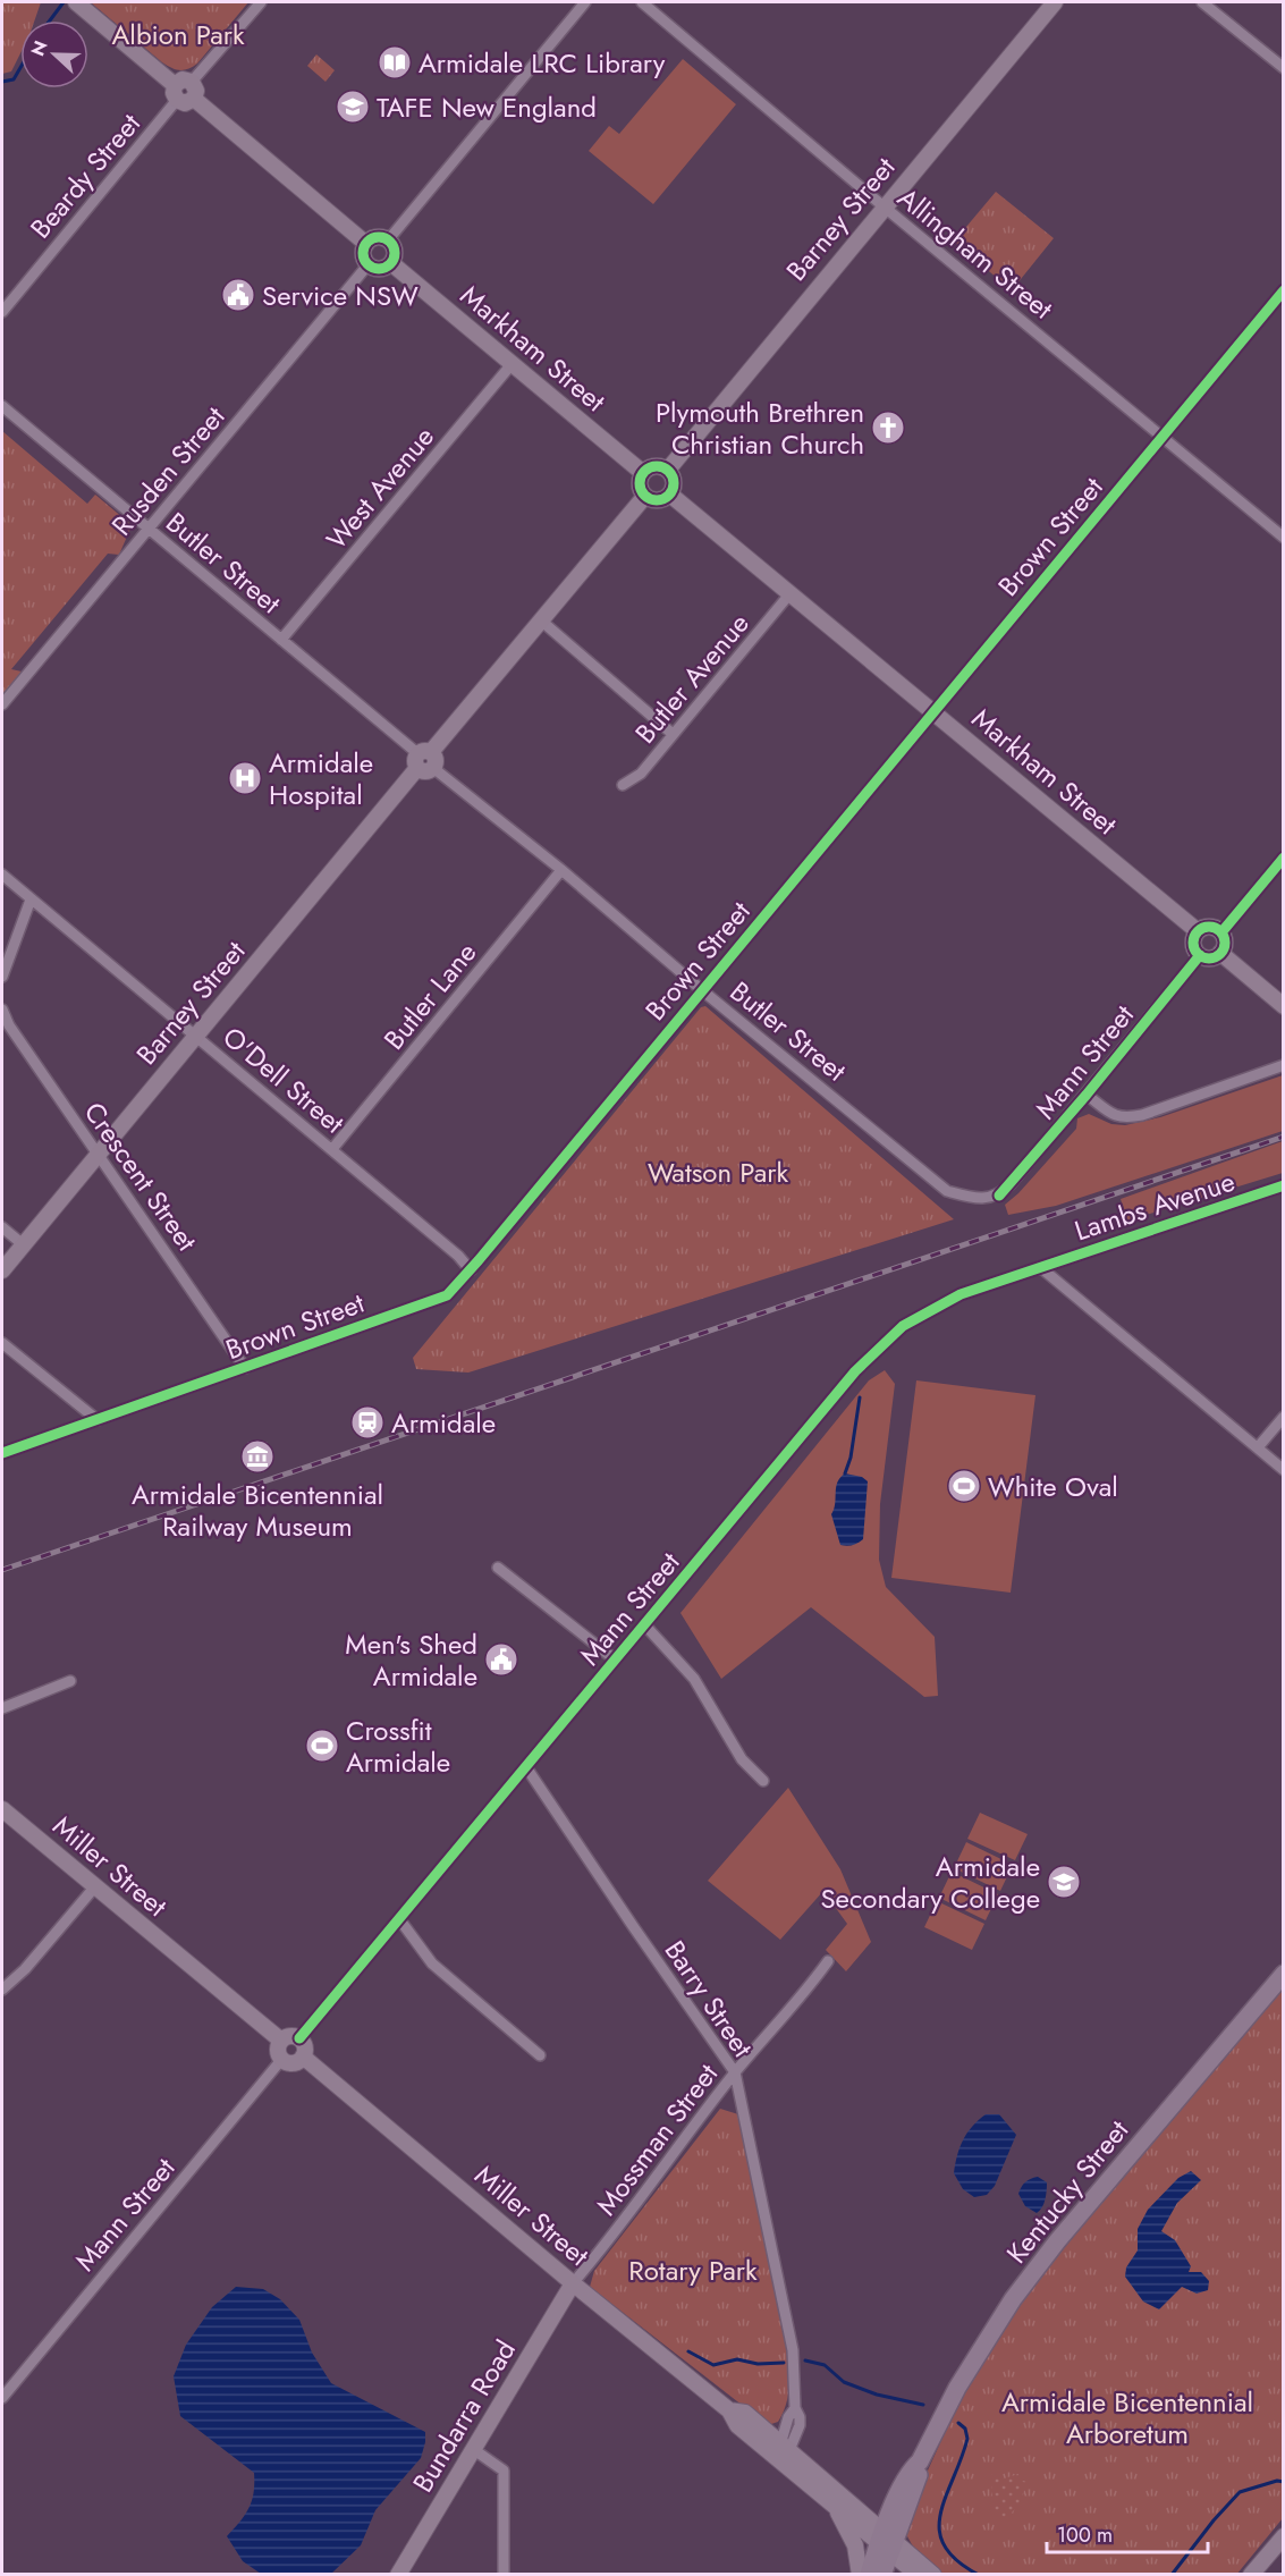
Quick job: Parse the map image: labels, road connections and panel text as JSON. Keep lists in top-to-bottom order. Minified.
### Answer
{"streets":{"main road":["Kentucky Street"],"street":["Beardy Street","Barney Street","Allingham Street","Markham Street","Rusden Street","West Avenue","Brown Street","Butler Street","Butler Avenue","Butler Lane","Mann Street","O'Dell Street","Crescent Street","Lambs Avenue","Miller Street","Barry Street","Mossman Street","Bundarra Road"]},"crossings":[["Barney Street","Allingham Street"],["Barney Street","Markham Street"],["Barney Street","Butler Street"],["Barney Street","O'Dell Street"],["Barney Street","Crescent Street"],["Allingham Street","Brown Street"],["Markham Street","Rusden Street"],["Markham Street","West Avenue"],["Markham Street","Brown Street"],["Markham Street","Butler Avenue"],["Markham Street","Mann Street"],["Rusden Street","Butler Street"],["West Avenue","Butler Street"],["Brown Street","Butler Street"],["Brown Street","O'Dell Street"],["Brown Street","Crescent Street"],["Butler Street","Butler Lane"],["Butler Street","Mann Street"],["Butler Lane","O'Dell Street"],["Mann Street","Lambs Avenue"],["Mann Street","Miller Street"],["Mann Street","Barry Street"],["Miller Street","Barry Street"],["Miller Street","Mossman Street"],["Miller Street","Kentucky Street"],["Miller Street","Bundarra Road"],["Barry Street","Mossman Street"],["Mossman Street","Bundarra Road"]],"parks":["Albion Park","Watson Park","Rotary Park","Armidale Bicentennial Arboretum"],"places":{"library":["Armidale LRC Library"],"school or university":["TAFE New England","Armidale Secondary College"],"public building":["Service NSW","Men's Shed Armidale"],"church":["Plymouth Brethren Christian Church"],"hospital":["Armidale Hospital"],"station":["Armidale"],"museum":["Armidale Bicentennial Railway Museum"],"sports":["White Oval","Crossfit Armidale"]},"scale_bar":"100 m","north":"left"}
